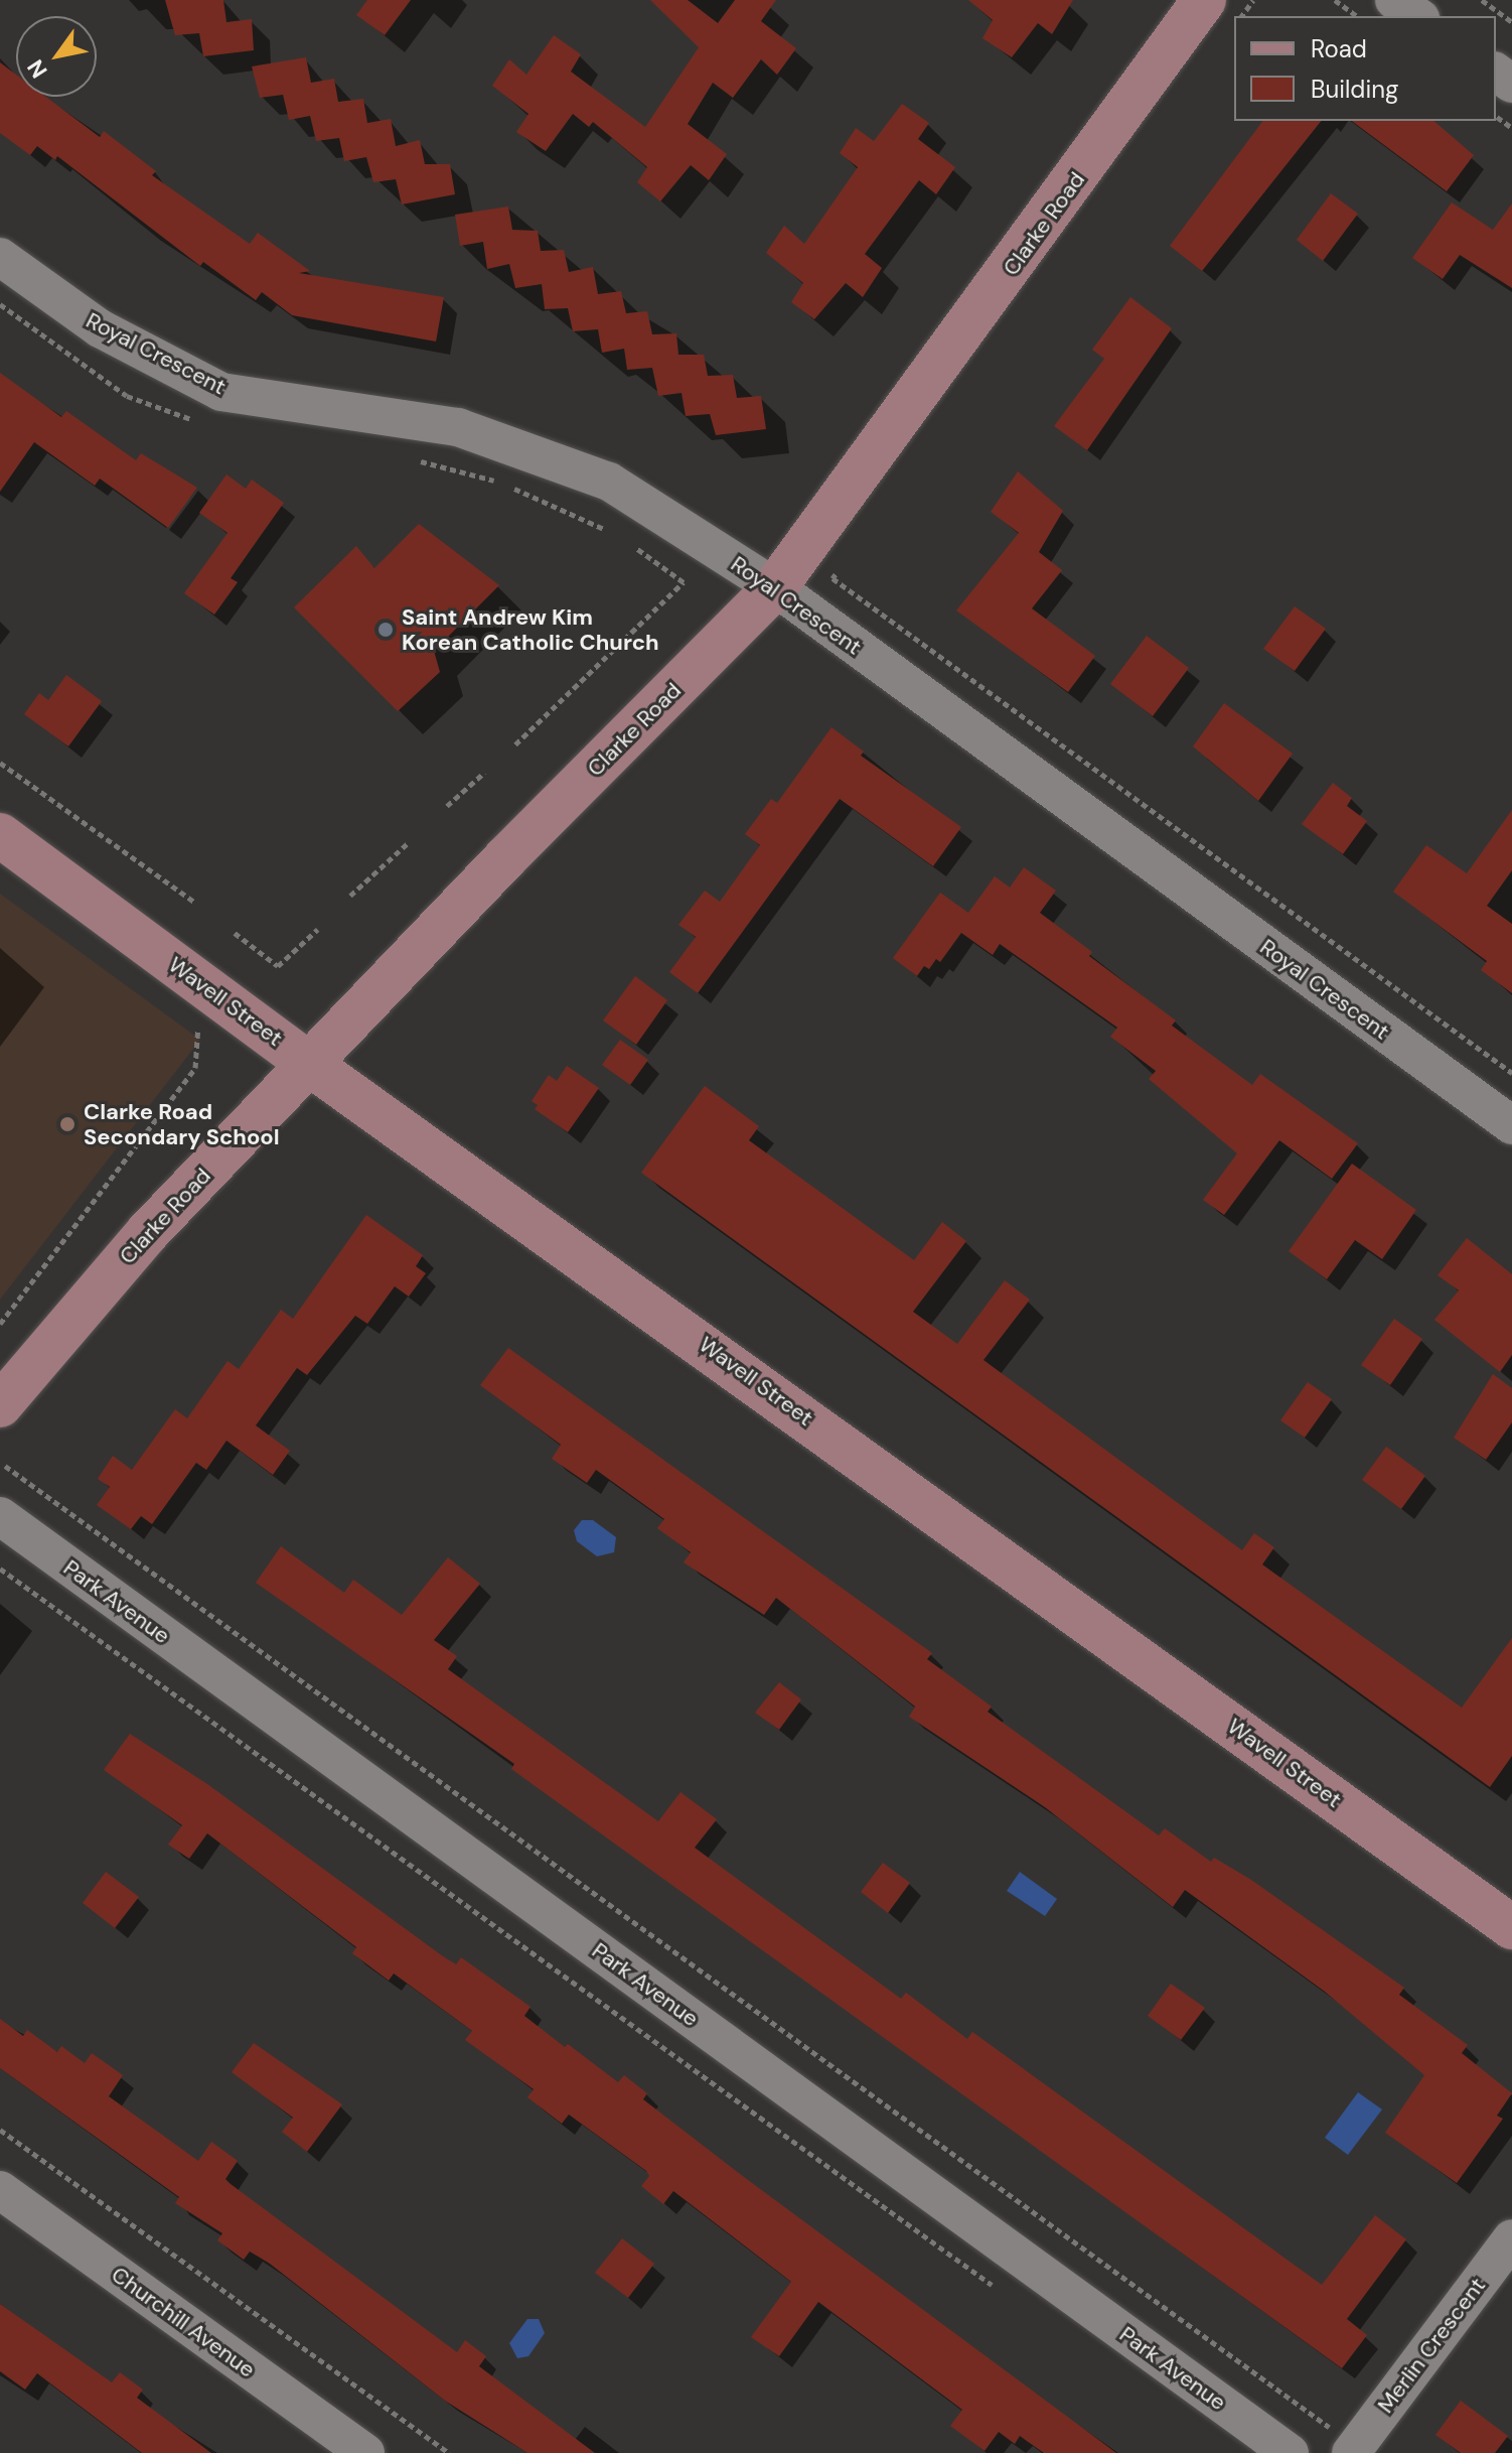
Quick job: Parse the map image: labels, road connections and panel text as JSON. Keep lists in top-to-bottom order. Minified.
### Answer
{"streets":{"street":["Clarke Road","Royal Crescent","Wavell Street","Park Avenue","Churchill Avenue","Merlin Crescent"]},"crossings":[["Clarke Road","Royal Crescent"],["Clarke Road","Wavell Street"]],"places":["Saint Andrew Kim Korean Catholic Church","Clarke Road Secondary School"],"legend":["Road","Building"],"north":"bottom left"}
